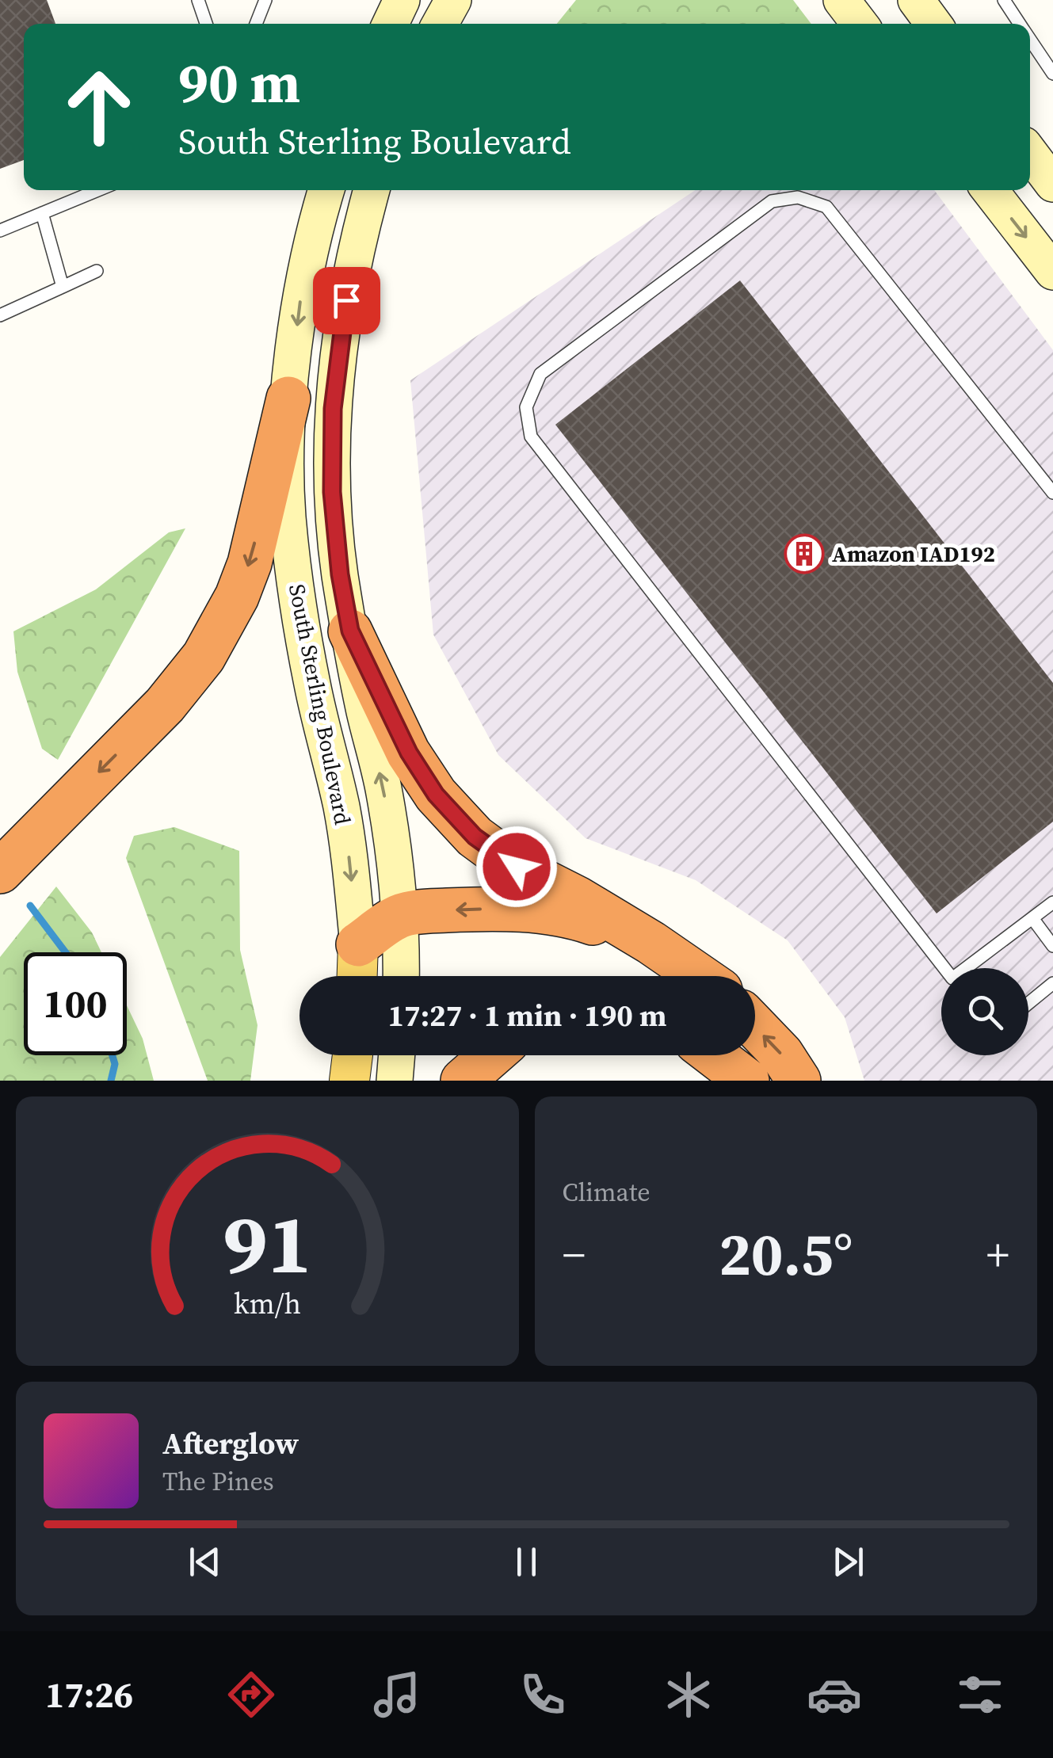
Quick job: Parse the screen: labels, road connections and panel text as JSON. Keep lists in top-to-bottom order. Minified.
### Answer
{"streets":{"main road":["South Sterling Boulevard"]},"places":{"building":["Amazon IAD192"]},"page":{"turn":["90 m","South Sterling Boulevard"],"limit":"100","trip":"17:27 · 1 min · 190 m","tile":"Climate","heat":["−","20.5°","+"],"song":["Afterglow","The Pines"],"tabs":"17:26","gauge":["91","km/h"]}}
